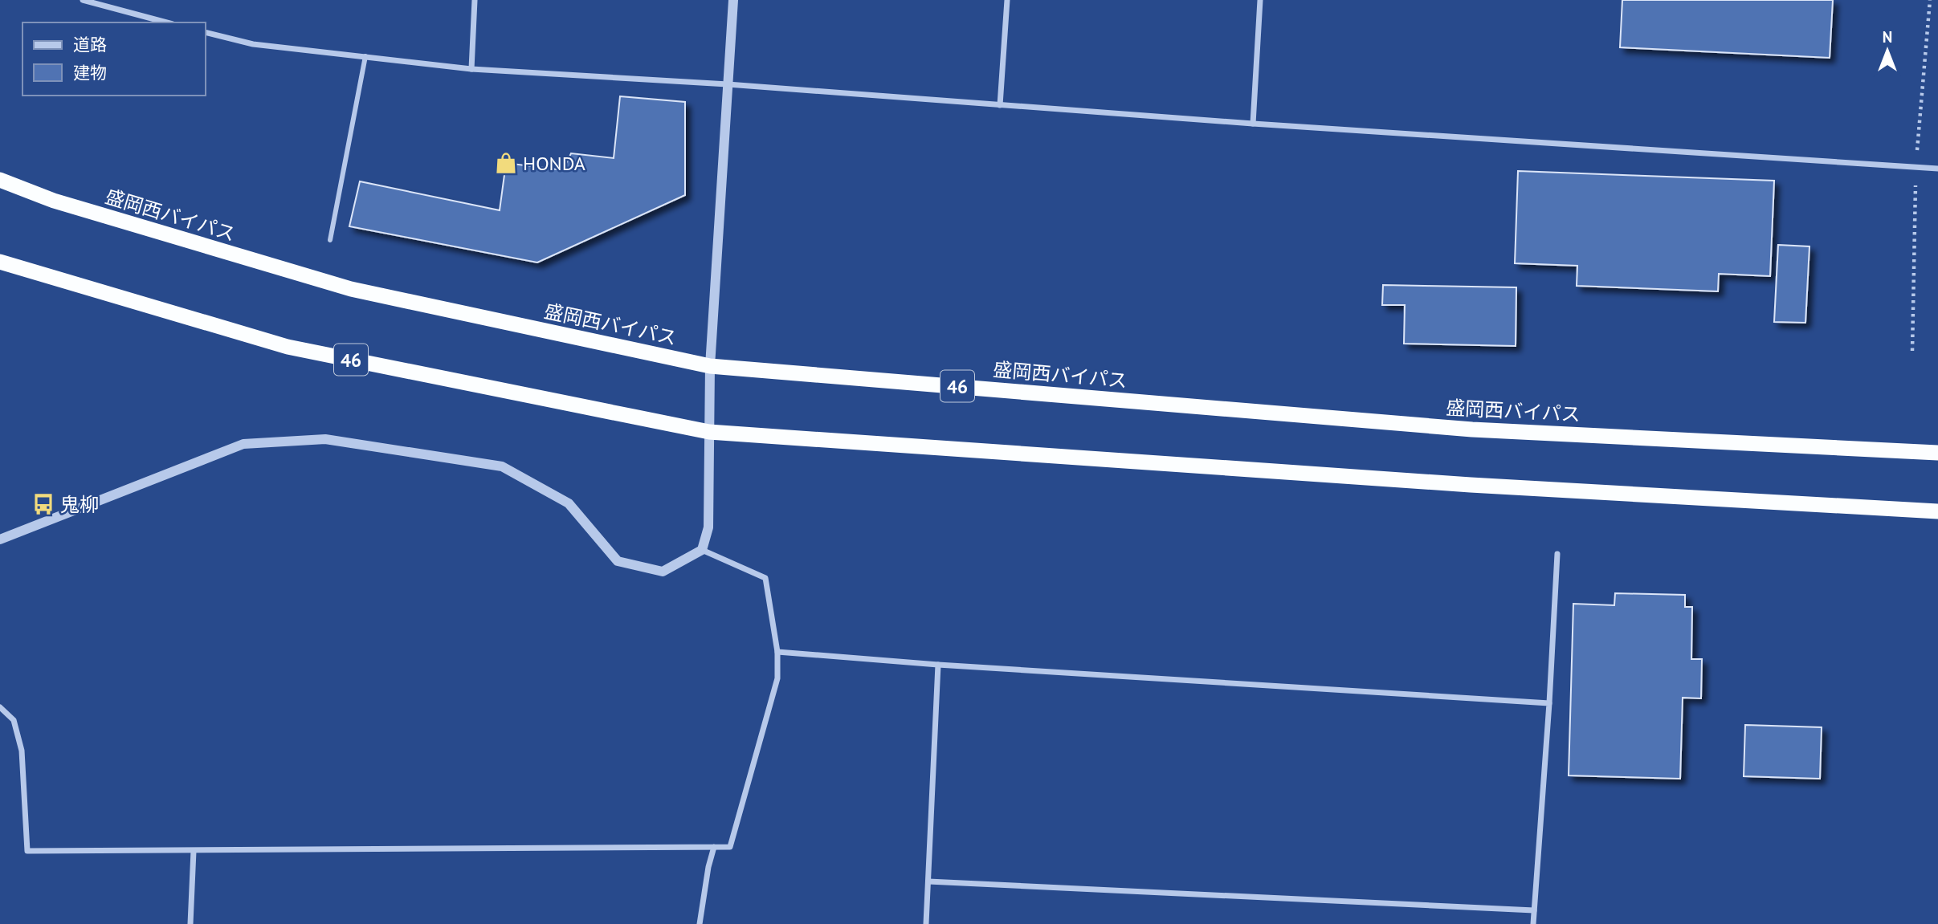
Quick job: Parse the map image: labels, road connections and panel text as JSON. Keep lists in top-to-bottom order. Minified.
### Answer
{"streets":{"highway":["盛岡西バイパス","46"]},"places":{"shop":["HONDA"],"bus stop":["鬼柳"]},"legend":["道路","建物"],"north":"top"}
